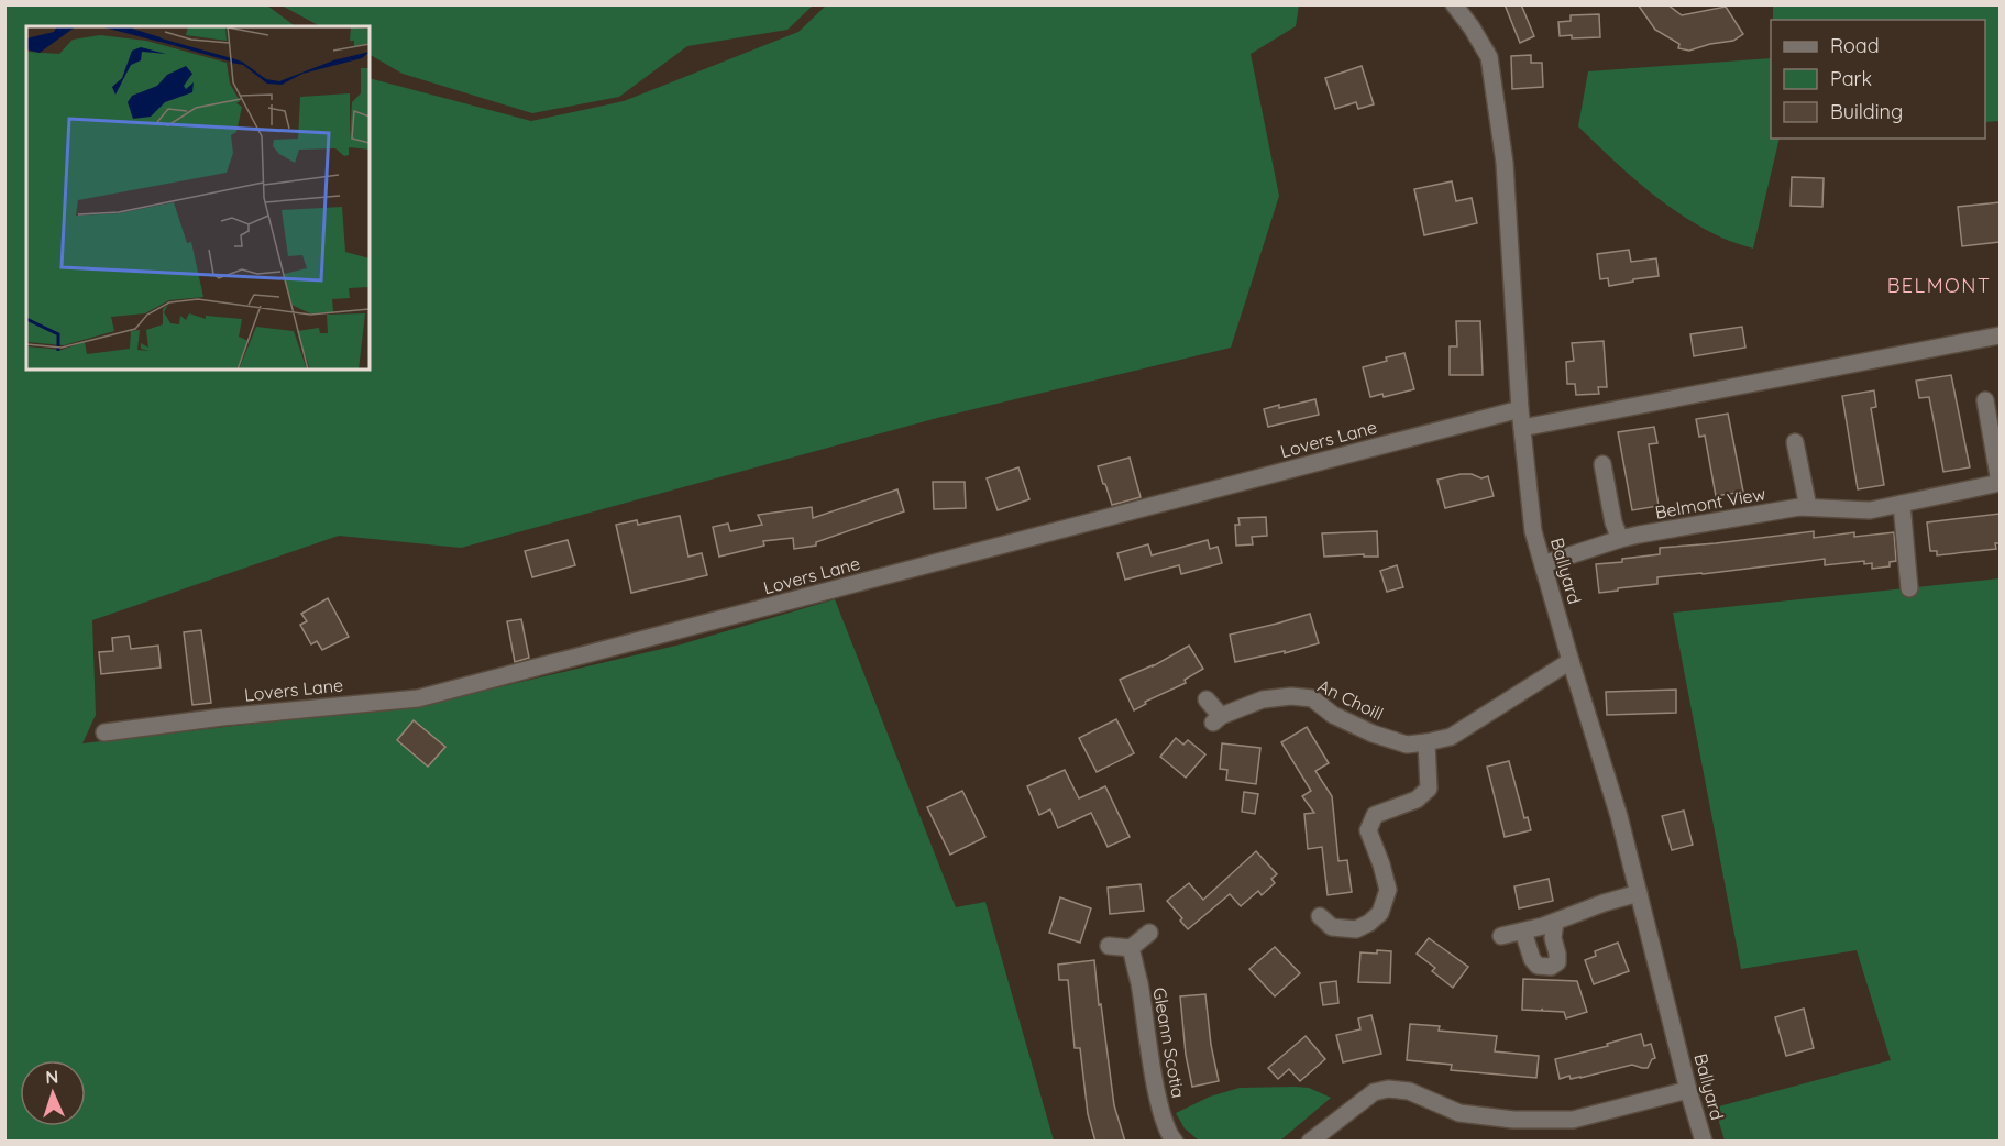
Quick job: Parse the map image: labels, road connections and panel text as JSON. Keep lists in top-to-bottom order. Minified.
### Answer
{"streets":{"street":["Lovers Lane","Belmont View","Ballyard","An Choill","Gleann Scotia"]},"crossings":[["Lovers Lane","Ballyard"],["Belmont View","Ballyard"],["Ballyard","An Choill"]],"districts":["BELMONT"],"legend":["Road","Park","Building"],"north":"top"}
